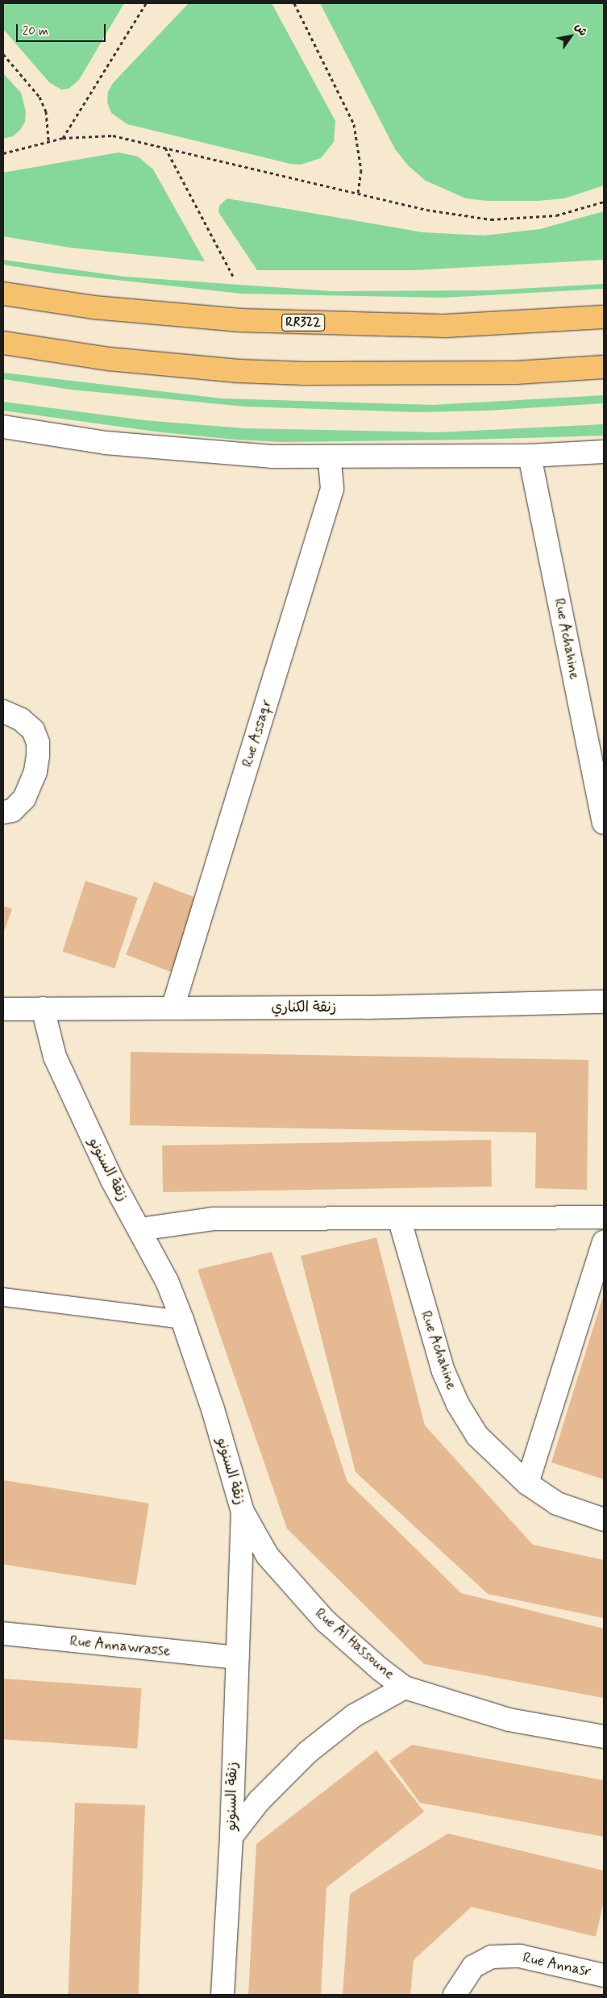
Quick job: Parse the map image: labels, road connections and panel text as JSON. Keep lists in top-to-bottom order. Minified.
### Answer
{"streets":{"main road":["RR322"],"street":["Rue Achahine","Rue Assaqr","زنقة الكناري","زنقة السنونو","Rue Al Hassoune","Rue Annawrasse","Rue Annasr"]},"crossings":[["Rue Assaqr","زنقة الكناري"],["زنقة الكناري","زنقة السنونو"],["زنقة السنونو","Rue Al Hassoune"],["زنقة السنونو","Rue Annawrasse"]],"scale_bar":"20 m","north":"top right"}
